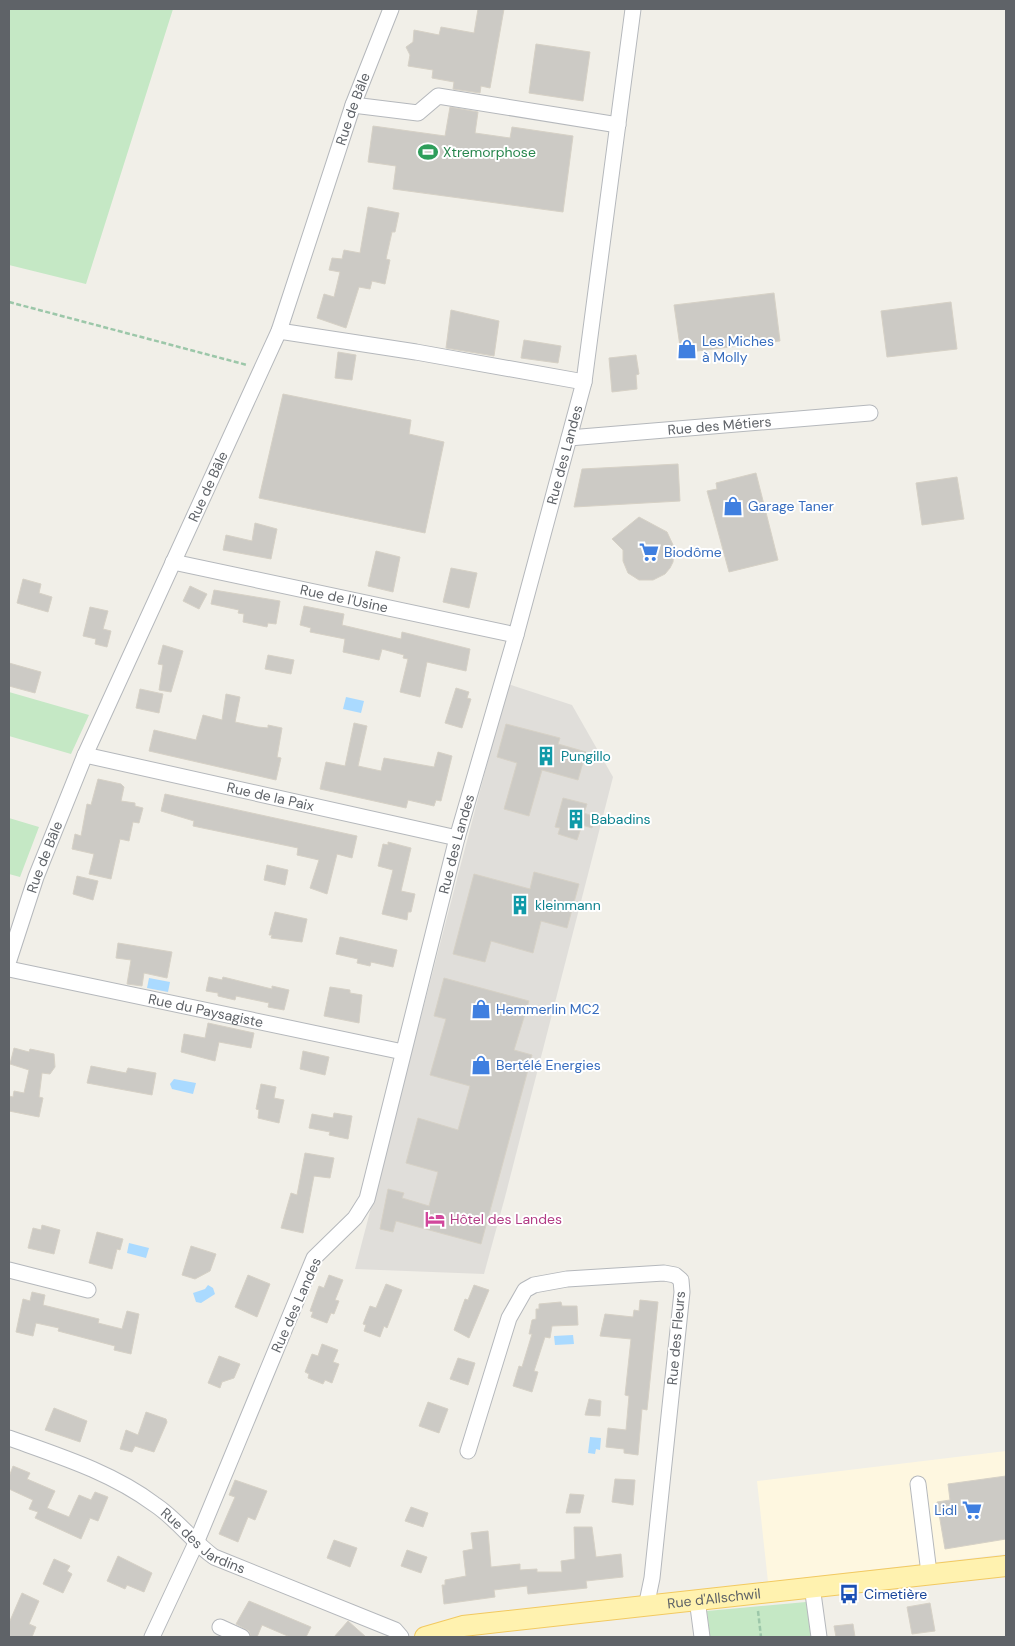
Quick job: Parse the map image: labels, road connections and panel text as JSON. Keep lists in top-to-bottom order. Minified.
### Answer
{"streets":{"main road":["Rue d'Allschwil"],"street":["Rue de Bâle","Rue des Métiers","Rue des Landes","Rue de l'Usine","Rue de la Paix","Rue du Paysagiste","Rue des Fleurs","Rue des Jardins"]},"crossings":[["Rue de Bâle","Rue de l'Usine"],["Rue de Bâle","Rue de la Paix"],["Rue des Métiers","Rue des Landes"],["Rue des Landes","Rue de l'Usine"],["Rue des Landes","Rue de la Paix"],["Rue des Landes","Rue du Paysagiste"],["Rue des Landes","Rue des Jardins"],["Rue des Fleurs","Rue d'Allschwil"]],"places":{"sports":["Xtremorphose"],"shop":["Les Miches à Molly","Garage Taner","Hemmerlin MC2","Bertélé Energies"],"supermarket":["Biodôme","Lidl"],"building":["Pungillo","Babadins","kleinmann"],"hotel":["Hôtel des Landes"],"bus stop":["Cimetière"]}}
